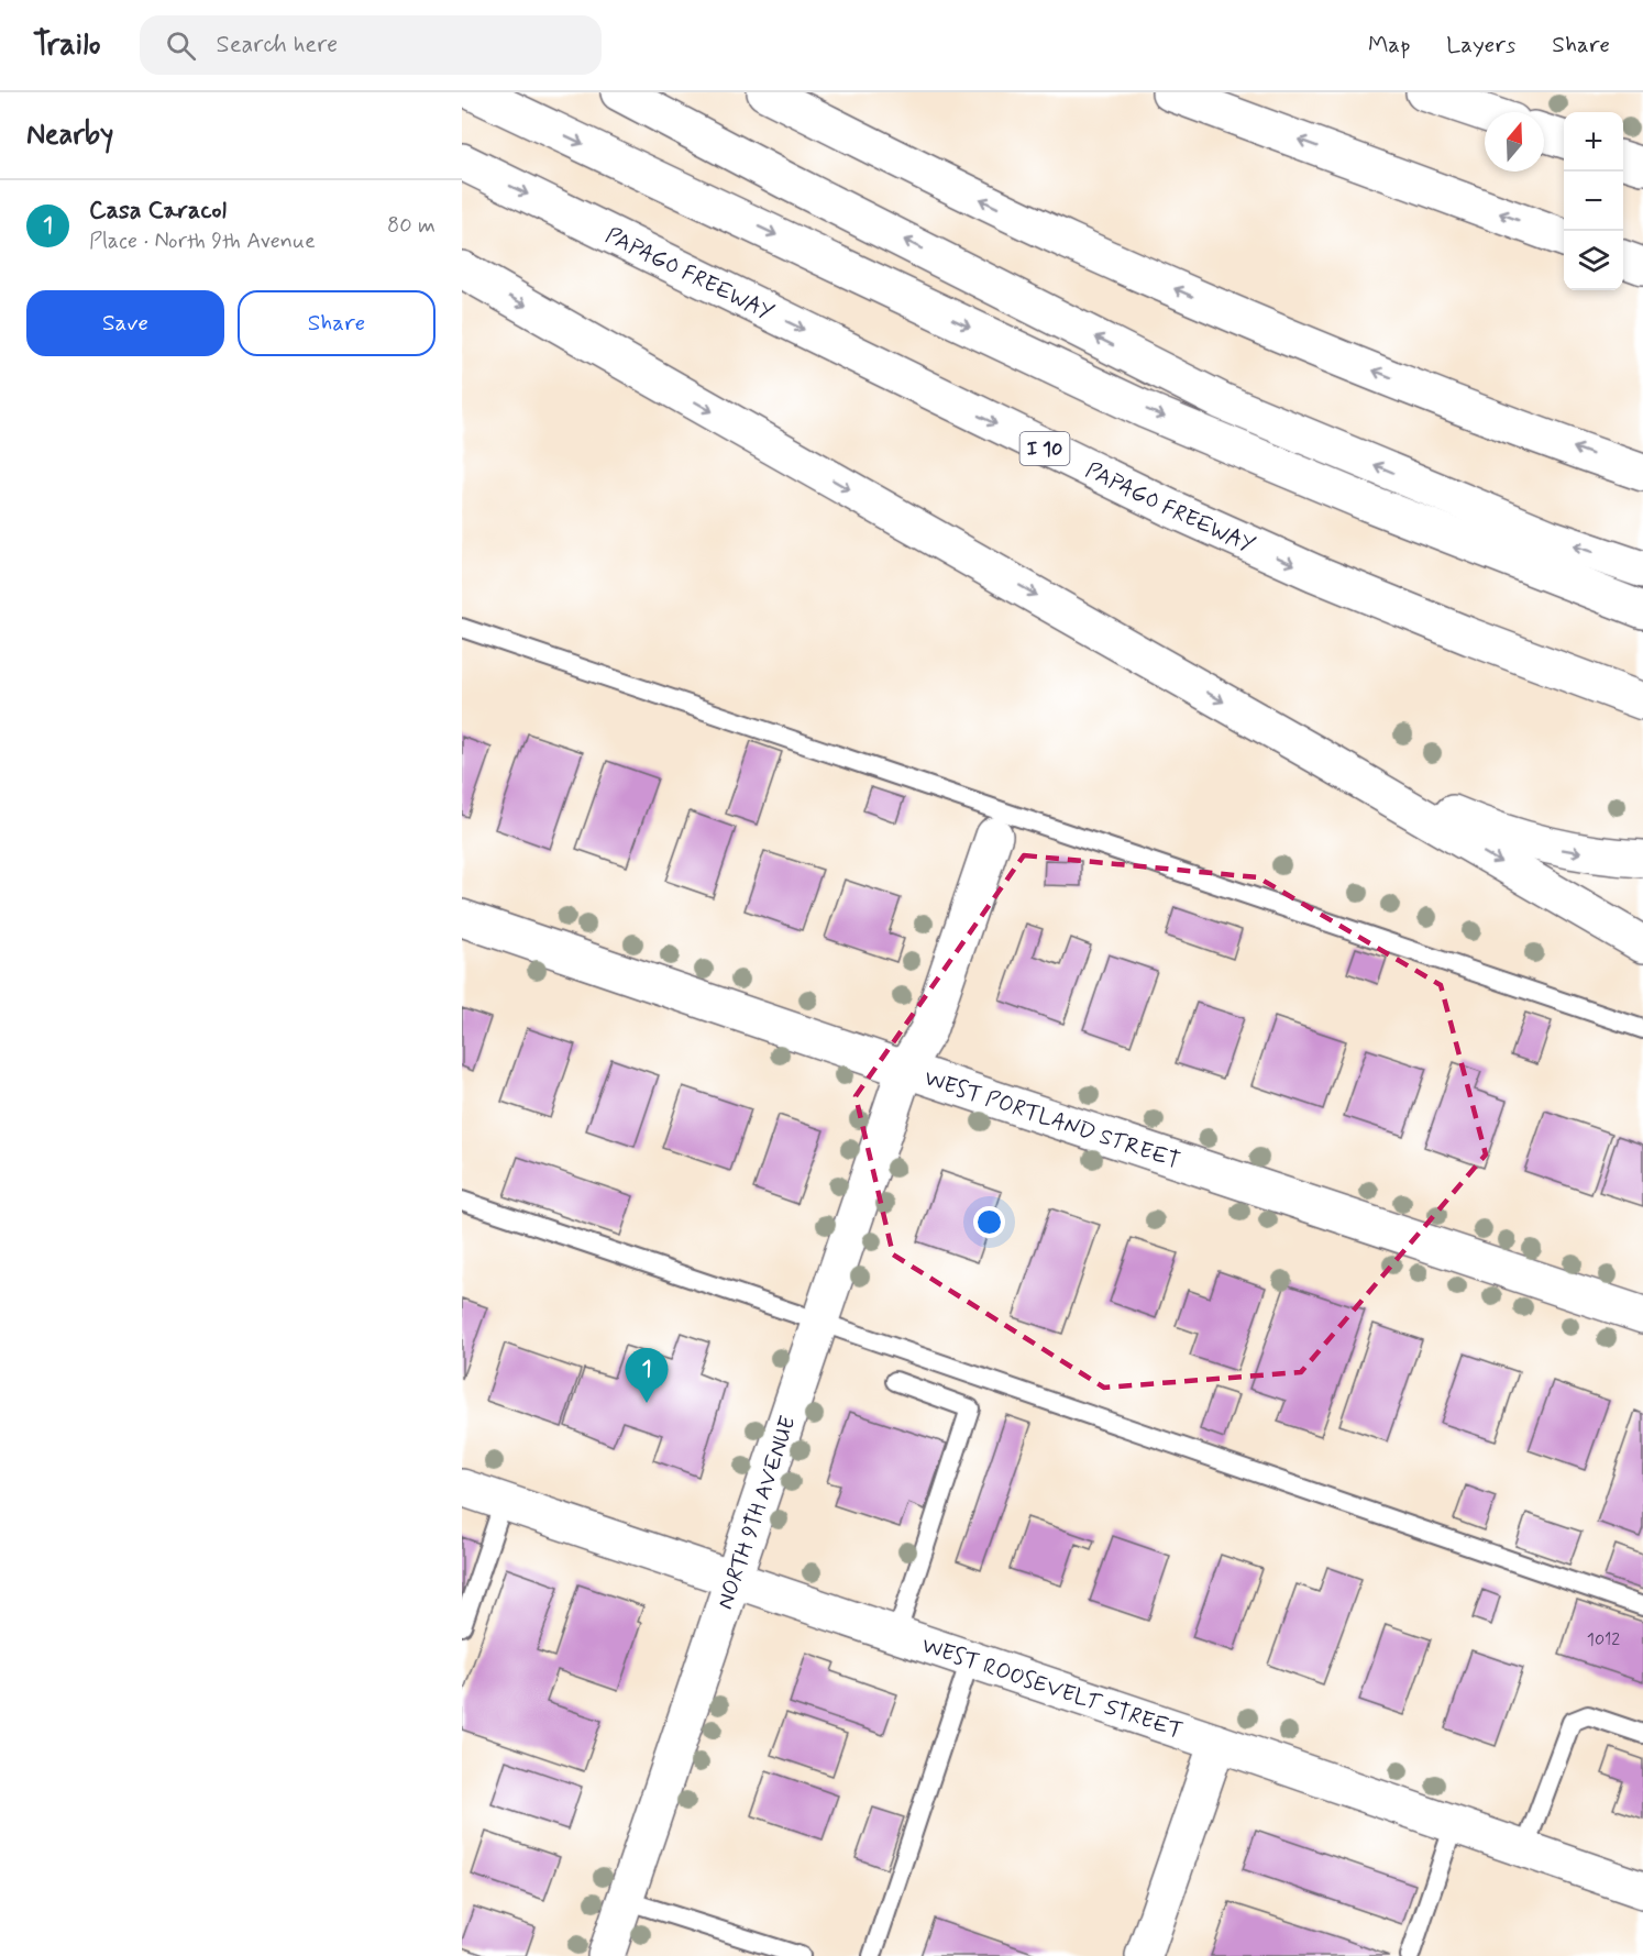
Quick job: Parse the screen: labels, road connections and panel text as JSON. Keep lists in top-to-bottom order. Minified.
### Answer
{"streets":{"main road":["PAPAGO FREEWAY","I 10","WEST PORTLAND STREET","NORTH 9TH AVENUE","WEST ROOSEVELT STREET"]},"crossings":[["WEST PORTLAND STREET","NORTH 9TH AVENUE"],["NORTH 9TH AVENUE","WEST ROOSEVELT STREET"]],"house_numbers":["1012"],"north":"top","page":{"header":"Trailo","search":"Search here","nav":["Map","Layers","Share"],"heading":"Nearby","map_buttons":["+","−"],"list":[{"mark":"1","name":"Casa Caracol","note":"Place · North 9th Avenue","value":"80 m"}],"buttons":["Save","Share"],"pins":"1"}}
